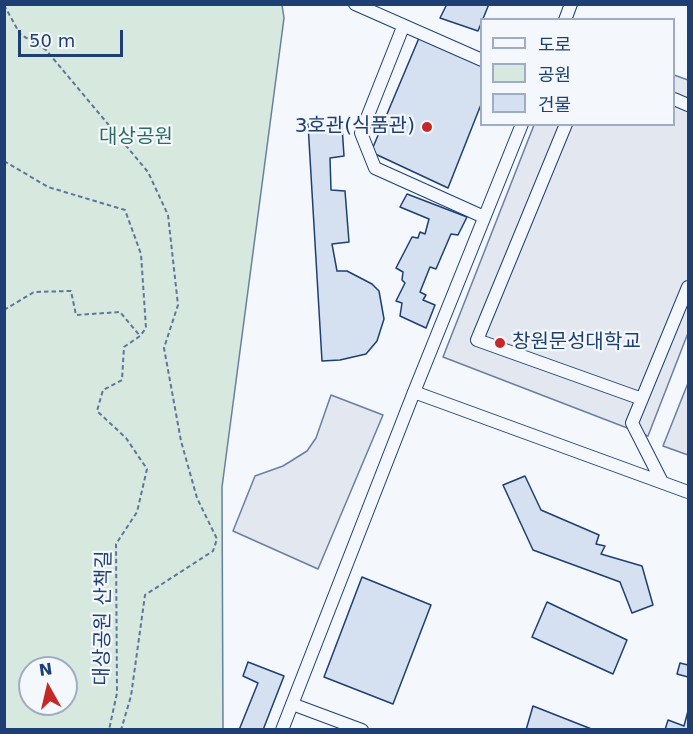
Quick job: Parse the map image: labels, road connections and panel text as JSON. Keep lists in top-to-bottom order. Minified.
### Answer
{"streets":{"path":["대상공원 산책길"]},"parks":["대상공원"],"places":["3호관(식품관)","창원문성대학교"],"legend":["도로","공원","건물"],"scale_bar":"50 m","north":"top"}
